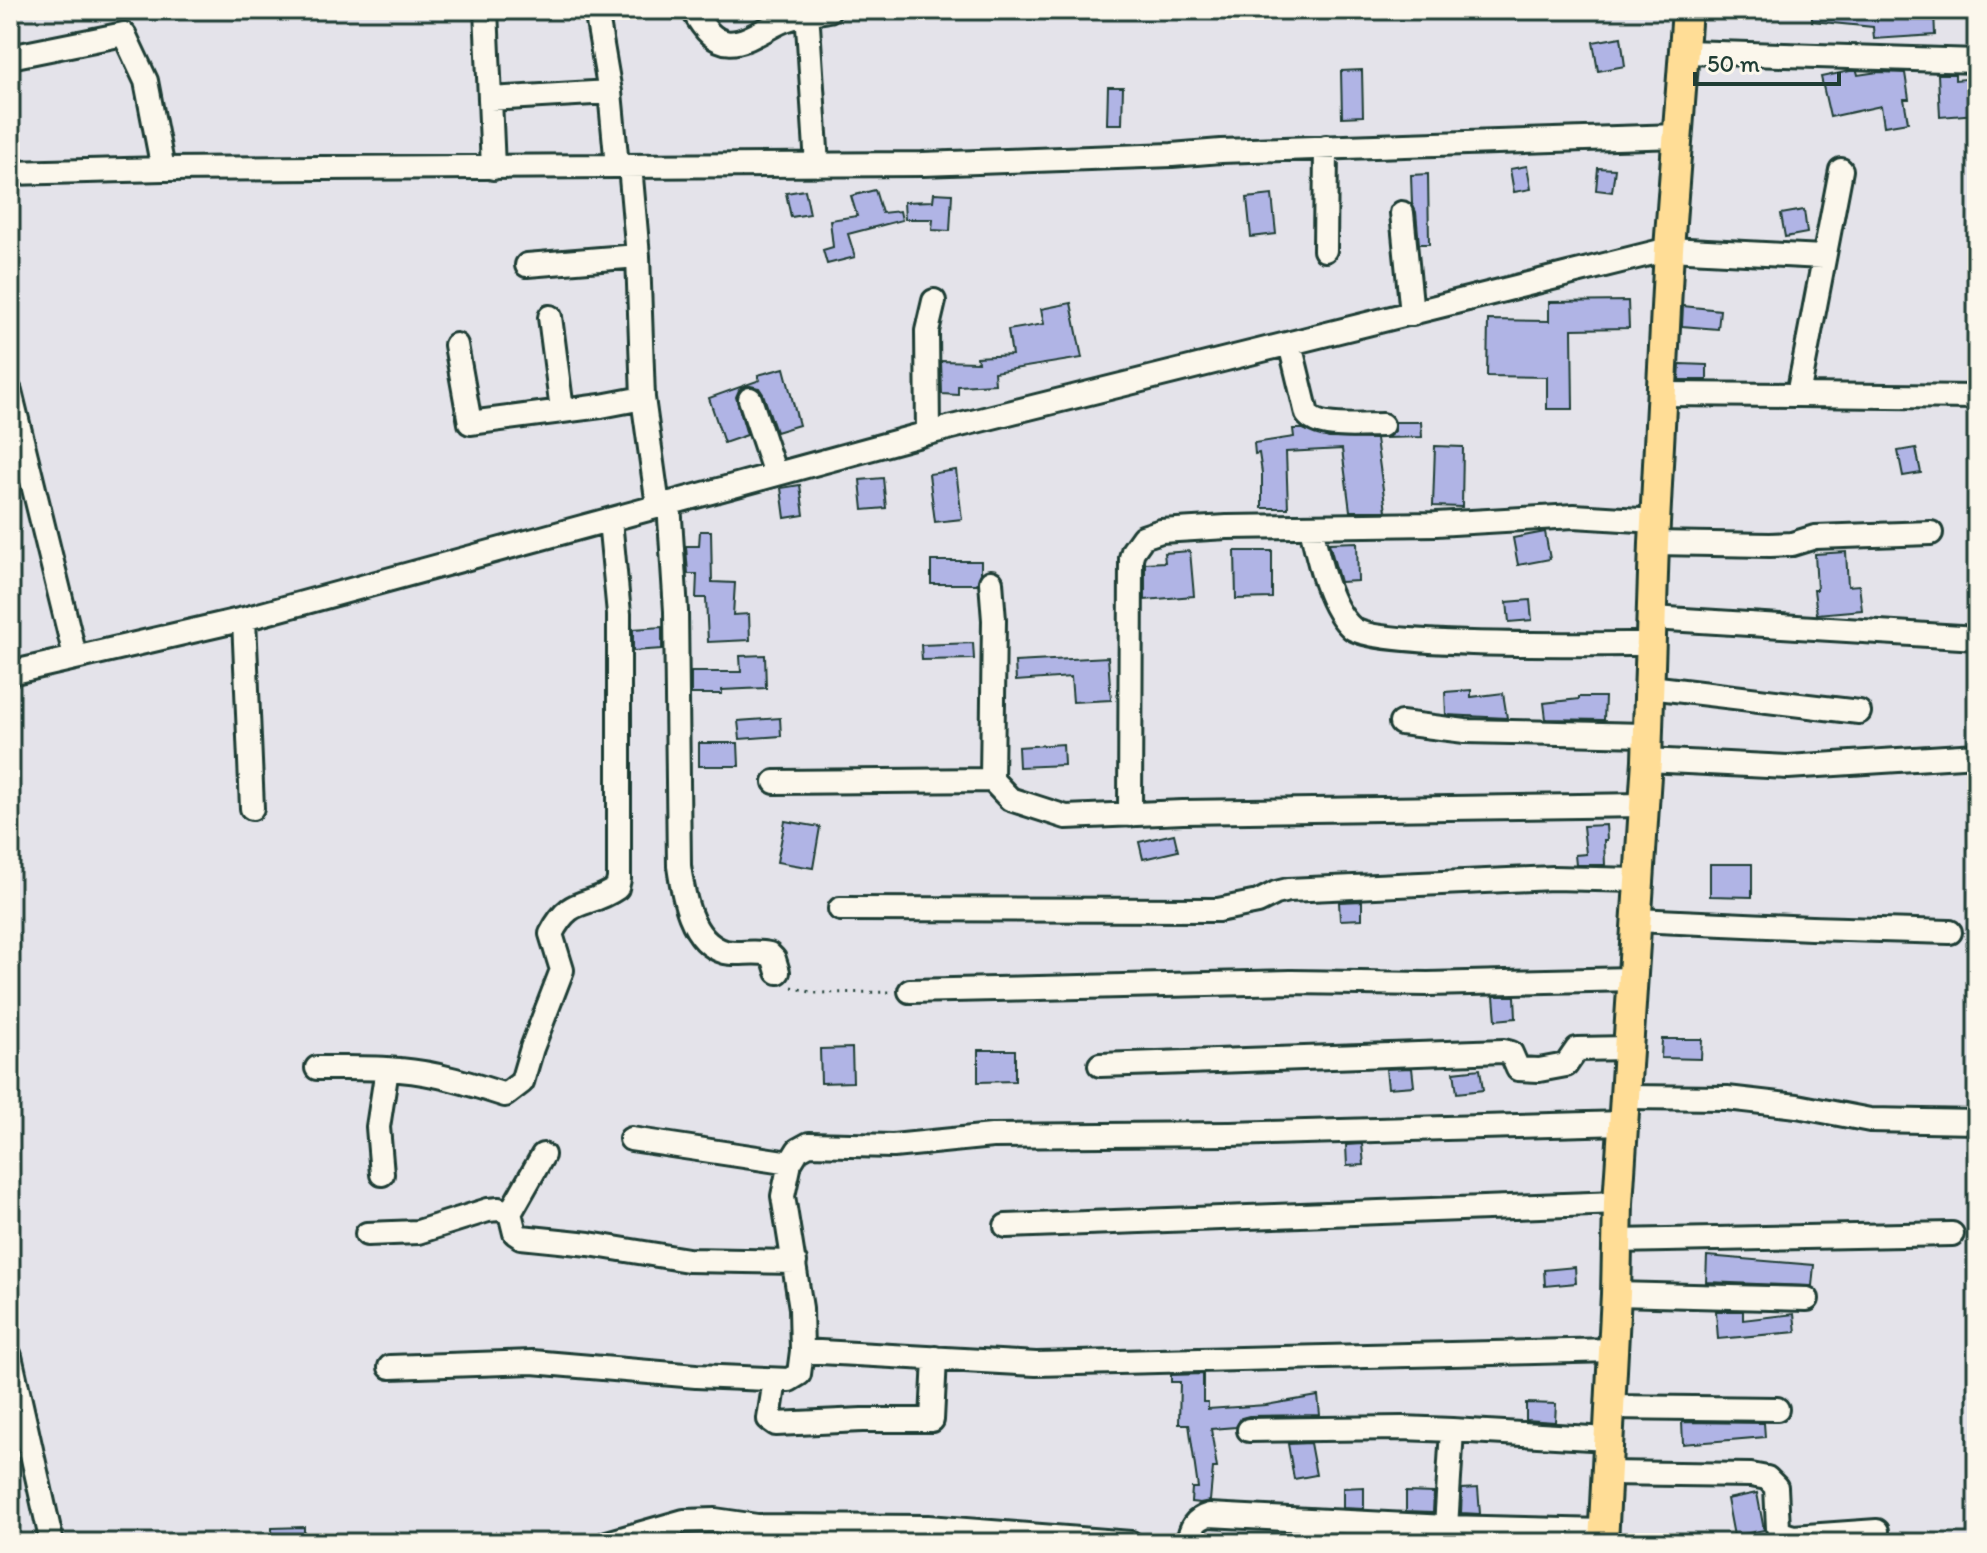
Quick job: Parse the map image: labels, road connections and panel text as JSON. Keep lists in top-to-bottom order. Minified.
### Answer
{"scale_bar":"50 m"}
